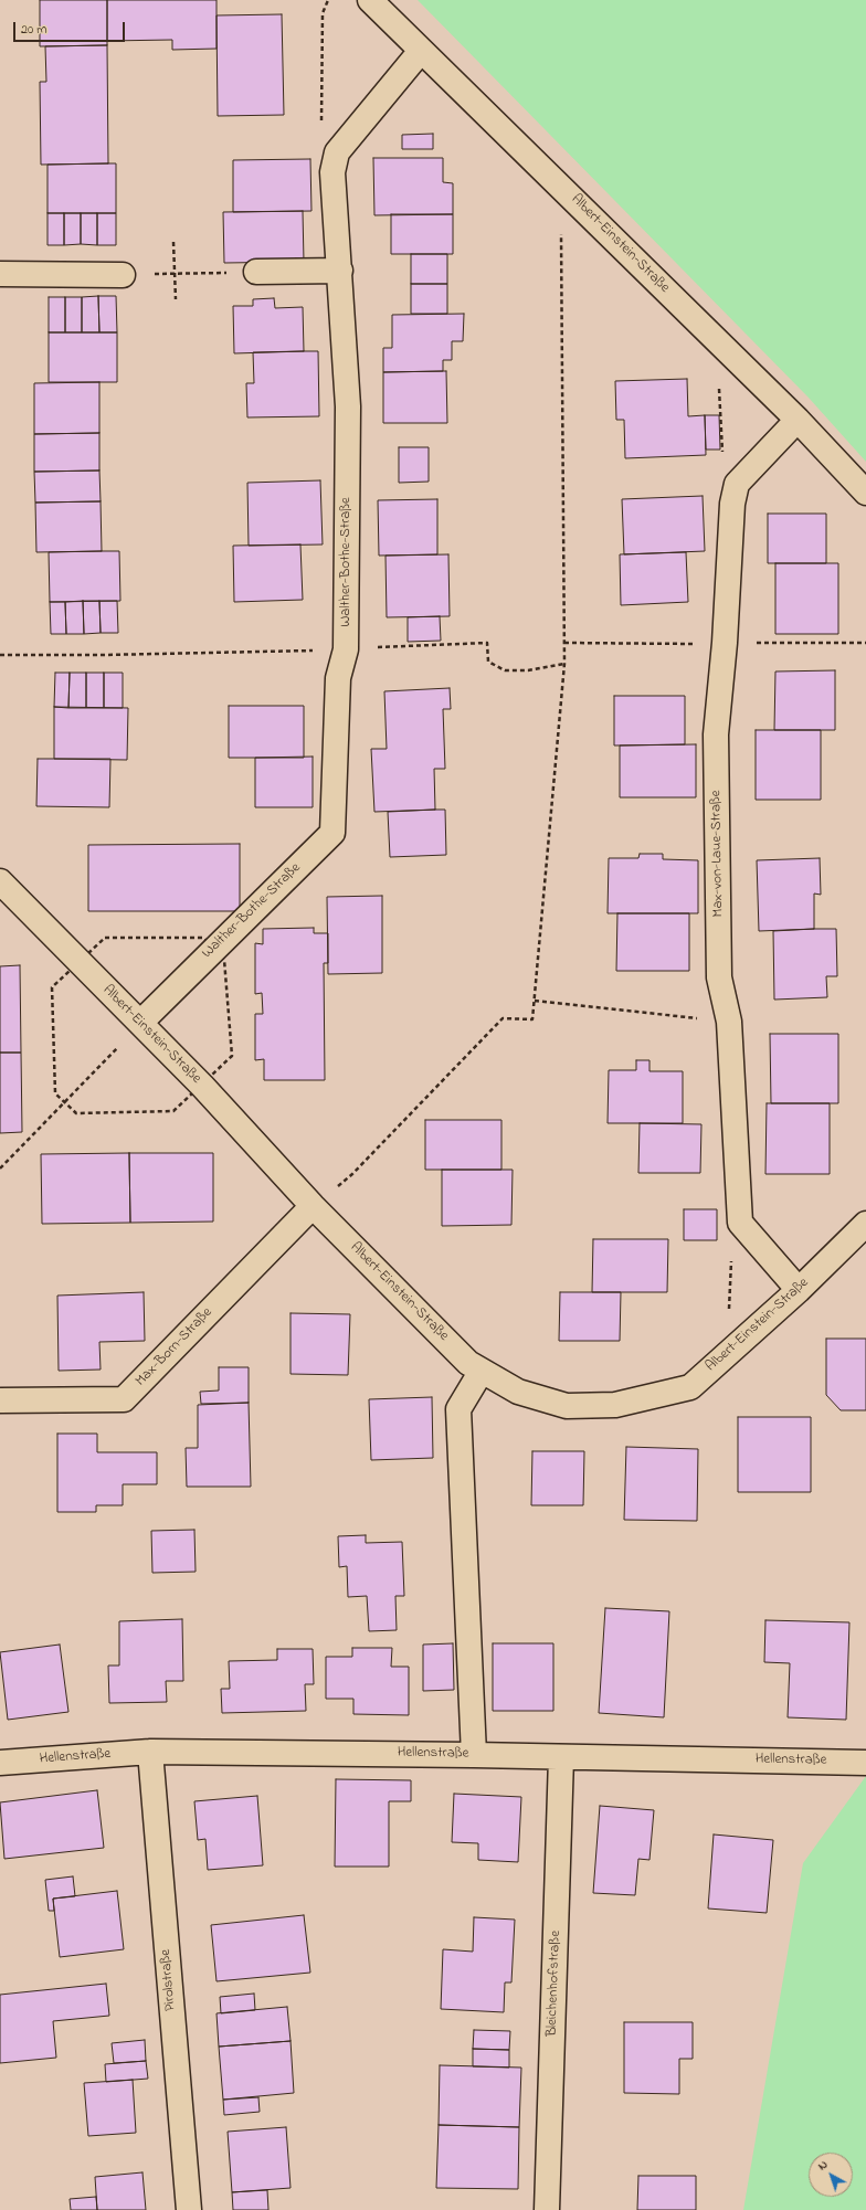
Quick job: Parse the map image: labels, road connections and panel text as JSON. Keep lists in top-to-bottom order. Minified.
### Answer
{"streets":{"street":["Albert-Einstein-Straße","Walther-Bothe-Straße","Max-von-Laue-Straße","Max-Born-Straße","Hellenstraße","Pirolstraße","Bleichenhofstraße"]},"crossings":[["Albert-Einstein-Straße","Walther-Bothe-Straße"],["Albert-Einstein-Straße","Max-Born-Straße"],["Hellenstraße","Pirolstraße"],["Hellenstraße","Bleichenhofstraße"]],"scale_bar":"20 m","north":"top left"}
